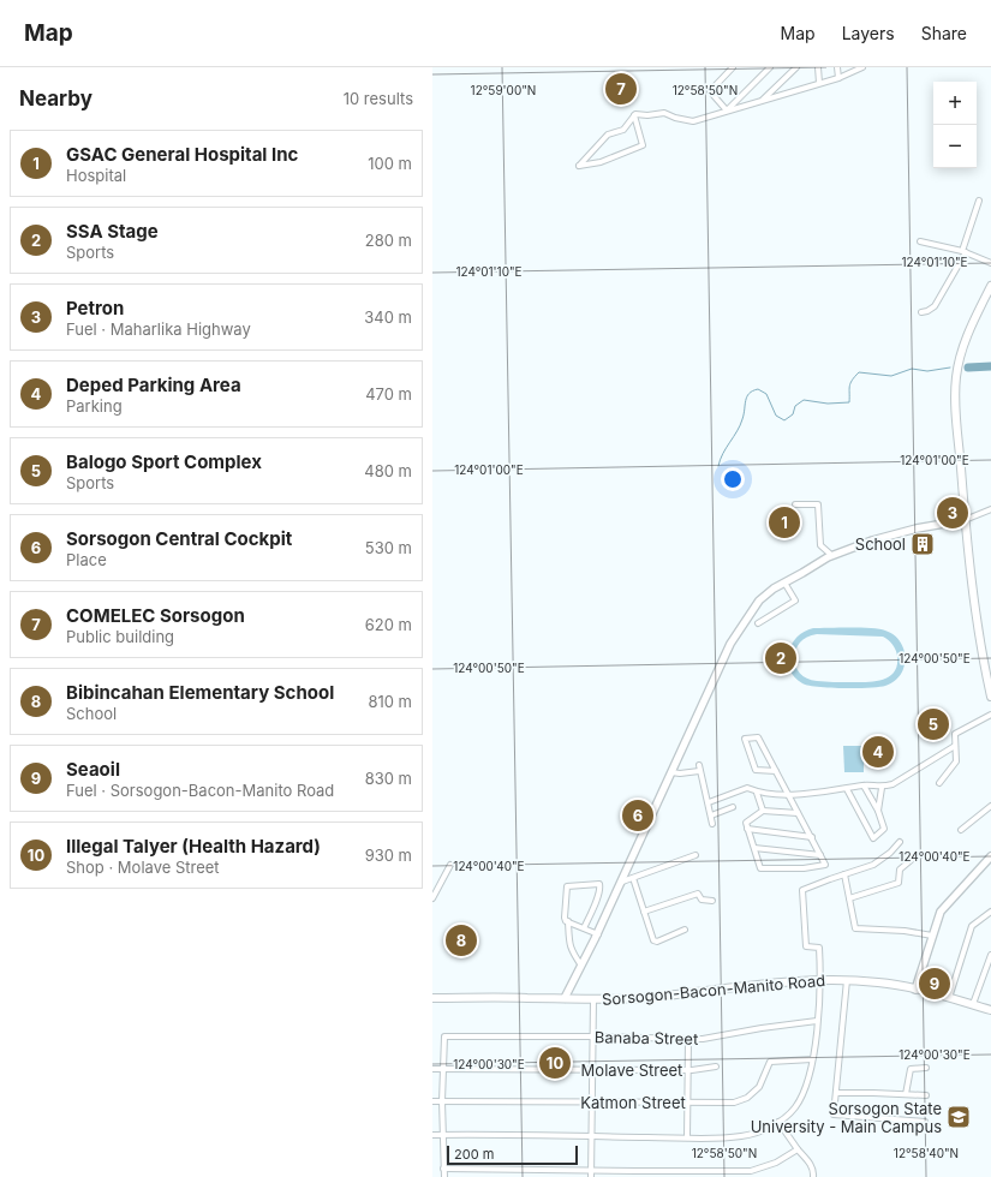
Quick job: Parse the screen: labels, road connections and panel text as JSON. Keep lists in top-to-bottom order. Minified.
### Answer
{"streets":{"main road":["Sorsogon-Bacon-Manito Road"],"street":["Banaba Street","Molave Street","Katmon Street"]},"crossings":[["Banaba Street","Molave Street"]],"places":{"building":["School"],"school or university":["Sorsogon State University - Main Campus"]},"scale_bar":"200 m","page":{"header":"Map","nav":["Map","Layers","Share"],"heading":["Nearby","10 results"],"pins":["7","3","1","2","5","4","6","8","9","10"],"map_buttons":["+","−"],"list":[{"mark":"1","name":"GSAC General Hospital Inc","note":"Hospital","value":"100 m"},{"mark":"2","name":"SSA Stage","note":"Sports","value":"280 m"},{"mark":"3","name":"Petron","note":"Fuel · Maharlika Highway","value":"340 m"},{"mark":"4","name":"Deped Parking Area","note":"Parking","value":"470 m"},{"mark":"5","name":"Balogo Sport Complex","note":"Sports","value":"480 m"},{"mark":"6","name":"Sorsogon Central Cockpit","note":"Place","value":"530 m"},{"mark":"7","name":"COMELEC Sorsogon","note":"Public building","value":"620 m"},{"mark":"8","name":"Bibincahan Elementary School","note":"School","value":"810 m"},{"mark":"9","name":"Seaoil","note":"Fuel · Sorsogon-Bacon-Manito Road","value":"830 m"},{"mark":"10","name":"Illegal Talyer (Health Hazard)","note":"Shop · Molave Street","value":"930 m"}],"scale":"200 m"},"coordinates":["12°59'00\"N","12°58'50\"N","124°01'10\"E","124°01'00\"E","124°00'50\"E","124°00'40\"E","124°00'30\"E","12°58'40\"N"]}
